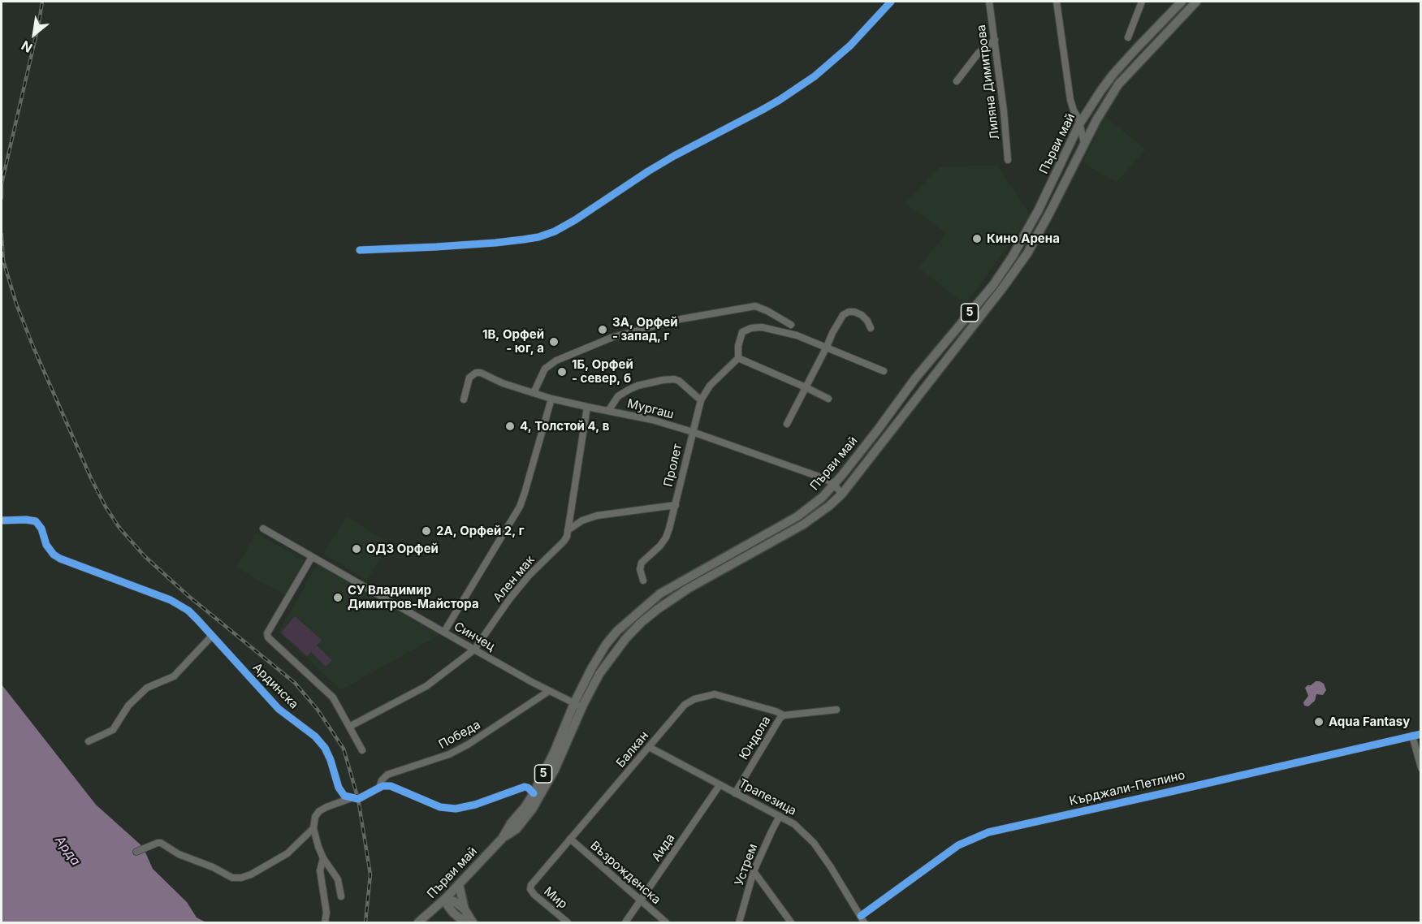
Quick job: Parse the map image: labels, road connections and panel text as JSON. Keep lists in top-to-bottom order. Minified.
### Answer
{"streets":{"main road":["Първи май","5"],"street":["Лиляна Димитрова","Мургаш","Пролет","Ален мак","Синчец","Ардинска","Победа","Юндола","Балкан","Кърджали-Петлино","Трапезица","Аида","Устрем","Възрожденска","Мир"]},"crossings":[["Първи май","Мургаш"],["Първи май","Синчец"],["Мургаш","Пролет"],["Мургаш","Ален мак"],["Пролет","Ален мак"],["Ален мак","Синчец"],["Синчец","Победа"],["Юндола","Балкан"],["Юндола","Трапезица"],["Балкан","Трапезица"],["Балкан","Възрожденска"],["Балкан","Мир"],["Кърджали-Петлино","Трапезица"],["Трапезица","Аида"],["Трапезица","Устрем"],["Аида","Възрожденска"]],"water":["Арда"],"places":["Кино Арена","3А, Орфей - запад, г","1В, Орфей - юг, а","1Б, Орфей - север, б","4, Толстой 4, в","2А, Орфей 2, г","ОДЗ Орфей","СУ Владимир Димитров-Майстора","Aqua Fantasy"],"north":"bottom left"}
